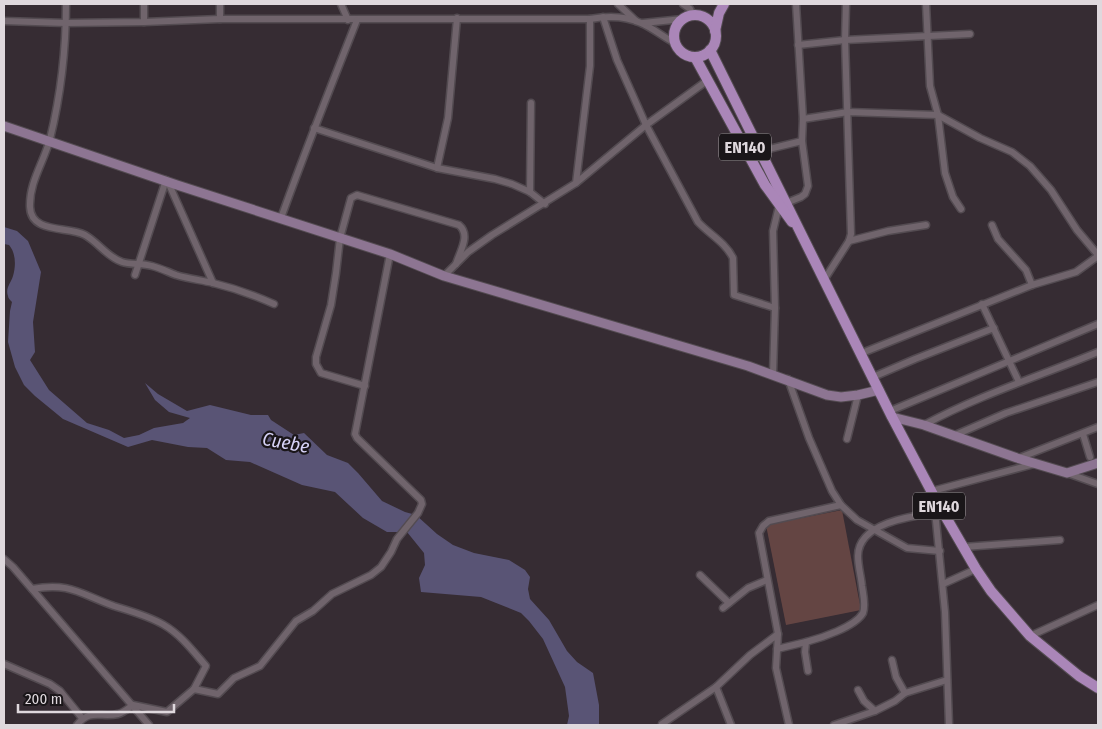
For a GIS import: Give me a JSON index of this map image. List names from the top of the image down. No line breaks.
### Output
{"streets":{"main road":["EN140"]},"water":["Cuebe"],"scale_bar":"200 m"}
